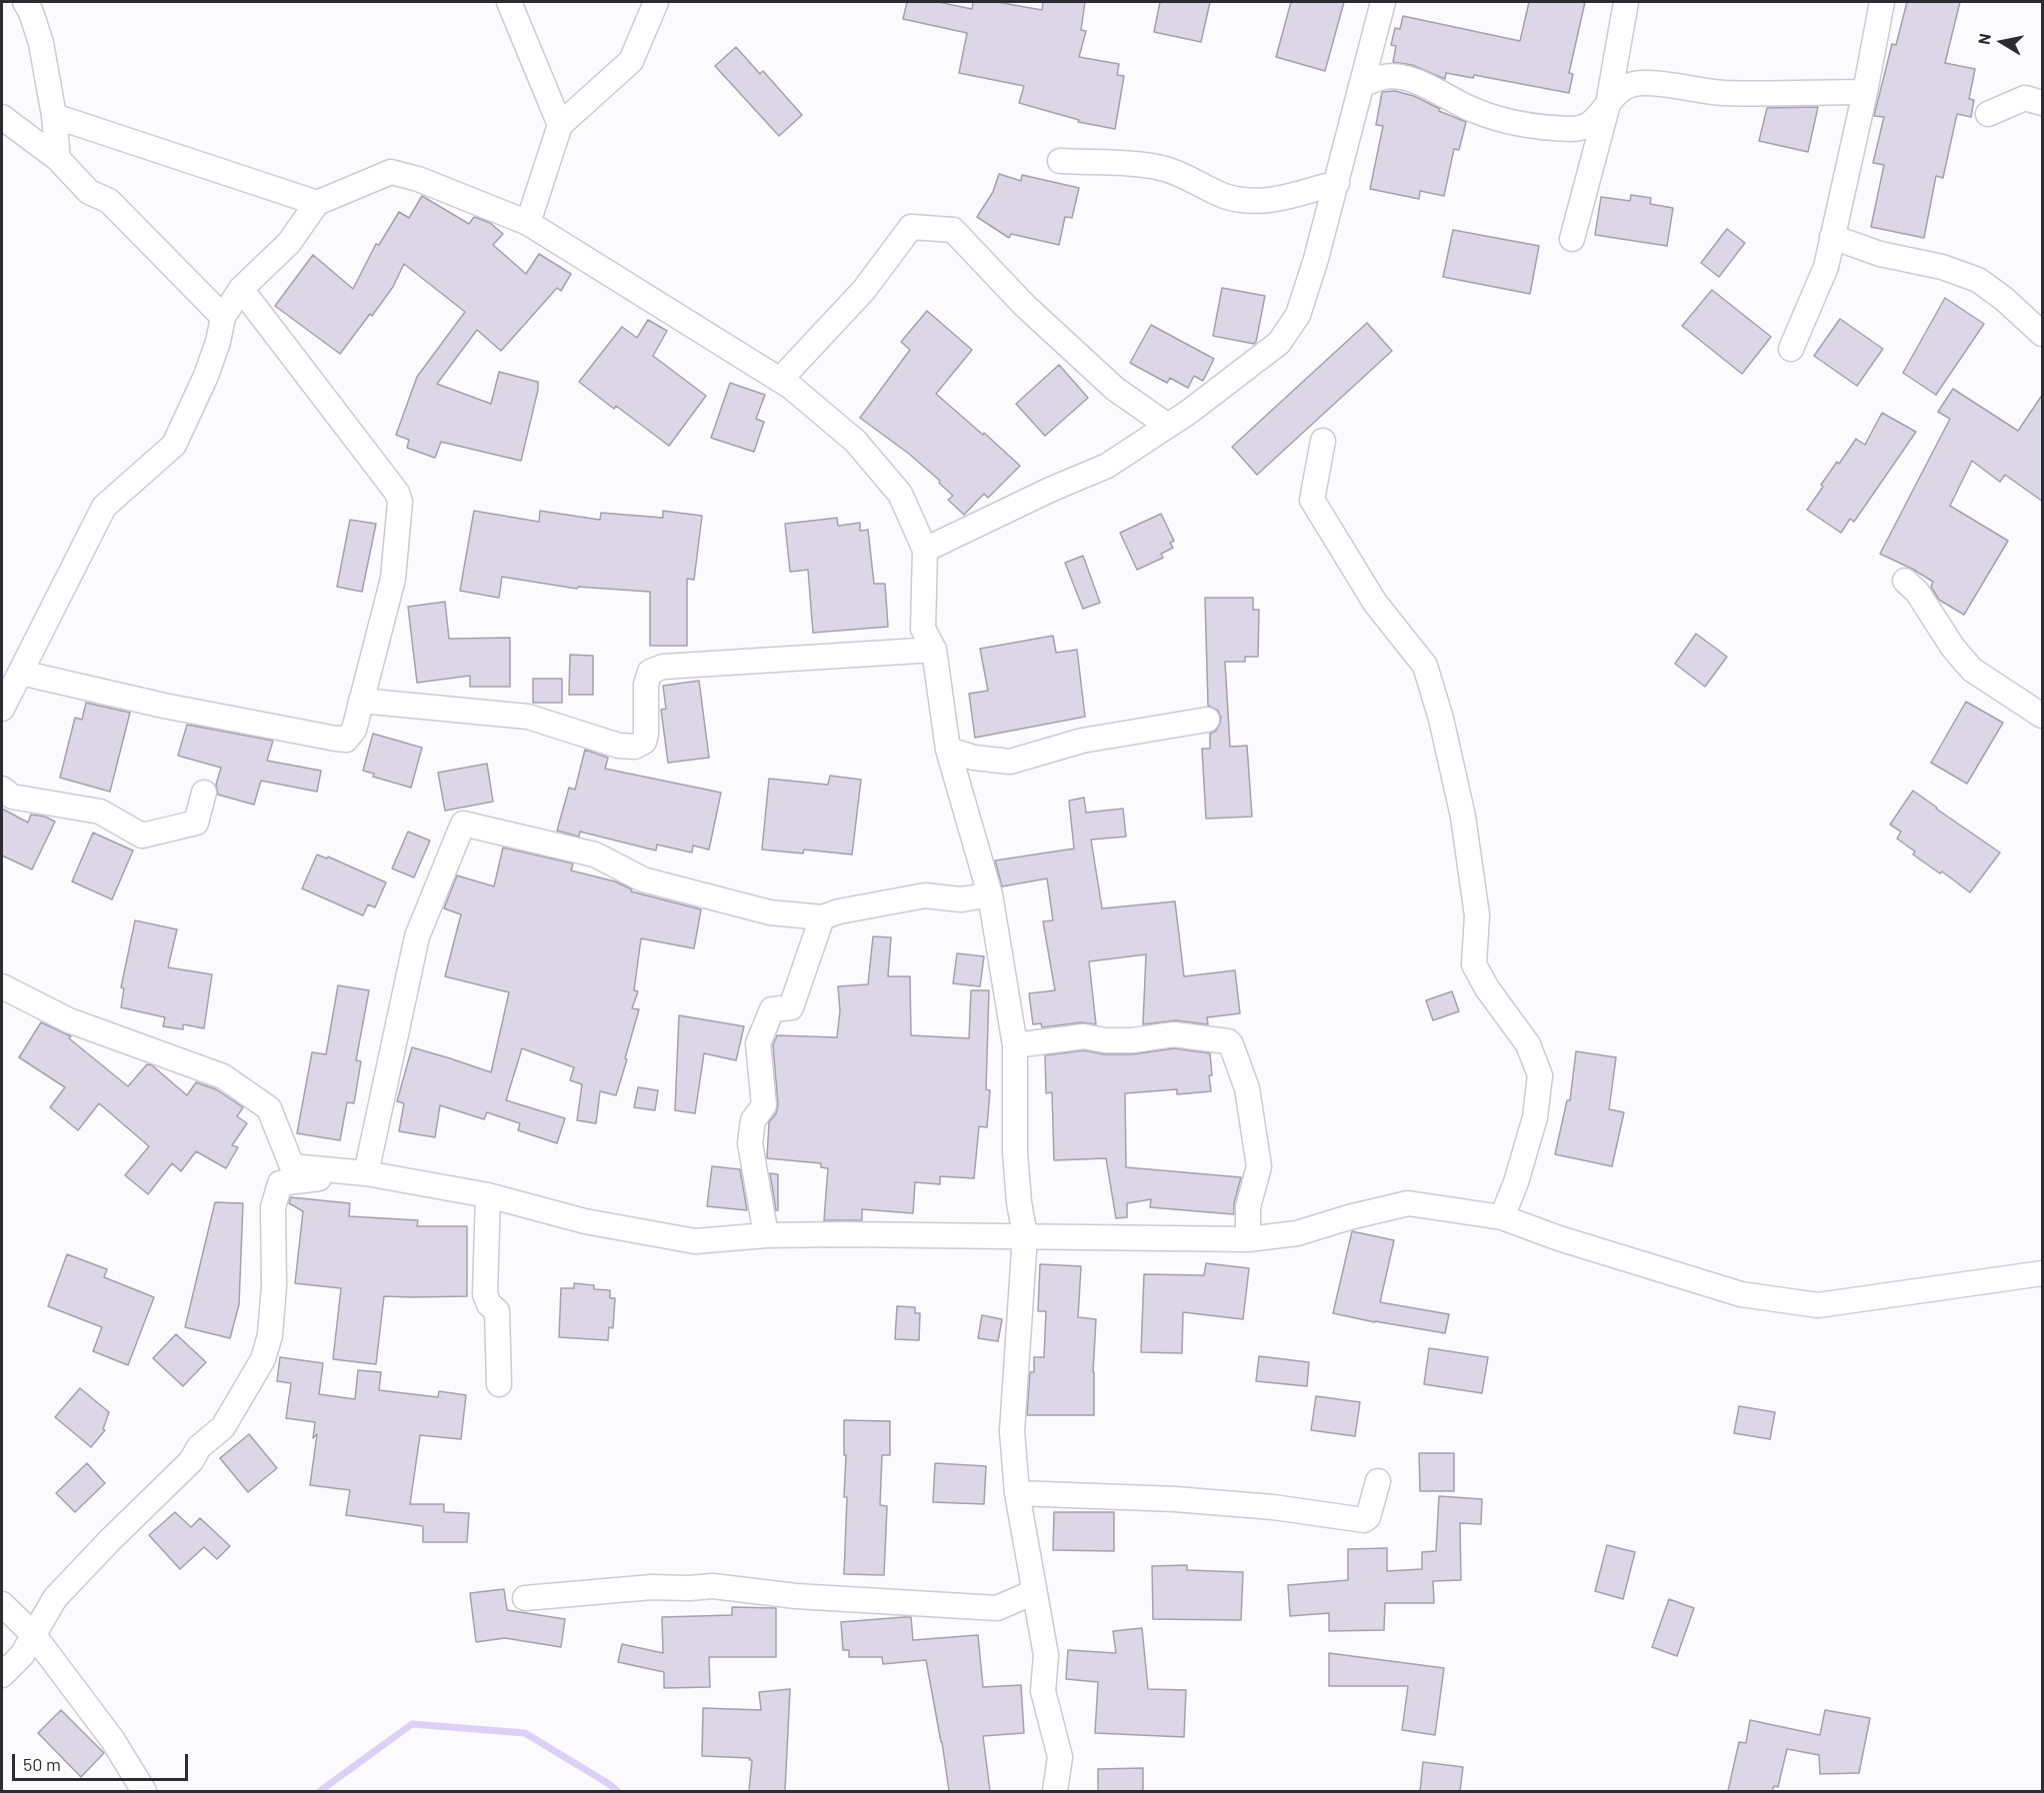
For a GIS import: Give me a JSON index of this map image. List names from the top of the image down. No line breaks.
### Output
{"scale_bar":"50 m","north":"left"}
